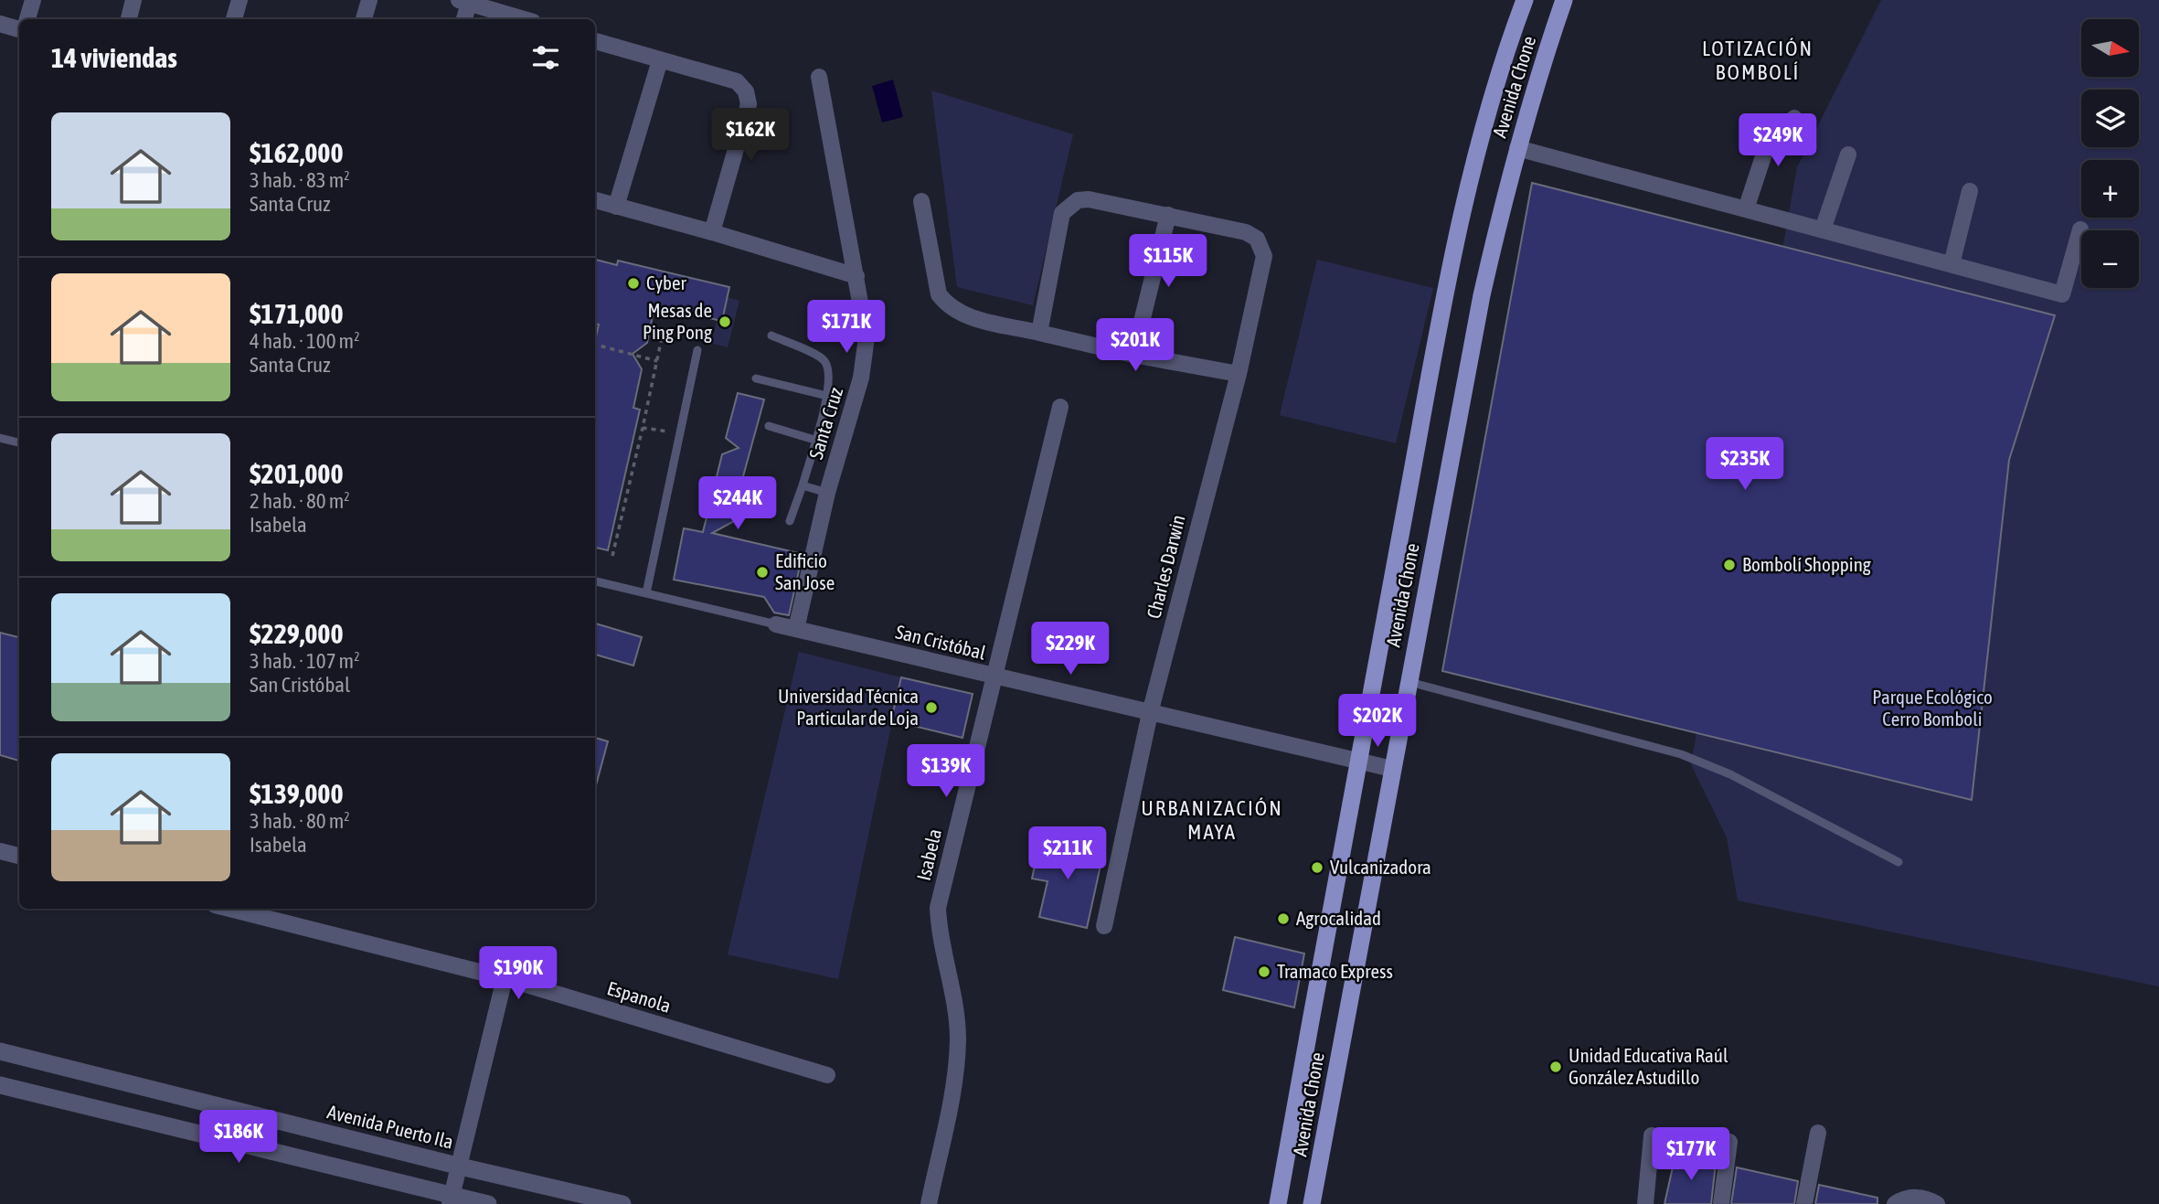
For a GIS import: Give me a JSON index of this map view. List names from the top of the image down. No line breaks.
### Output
{"streets":{"main road":["Avenida Chone"],"street":["Santa Cruz","Charles Darwin","San Cristóbal","Isabela","Espanola","Avenida Puerto Ila"]},"crossings":[["Avenida Chone","San Cristóbal"],["Santa Cruz","San Cristóbal"],["Charles Darwin","San Cristóbal"],["San Cristóbal","Isabela"]],"districts":["LOTIZACIÓN BOMBOLÍ","URBANIZACIÓN MAYA"],"parks":["Parque Ecológico Cerro Bomboli"],"places":["Cyber","Mesas de Ping Pong","Bombolí Shopping","Edificio San Jose","Universidad Técnica Particular de Loja","Vulcanizadora","Agrocalidad","Tramaco Express","Unidad Educativa Raúl González Astudillo"],"north":"right","page":{"map_buttons":["+","−"],"heading":"14 viviendas","list":[{"name":"$162,000","note":"3 hab. · 83 m² · Santa Cruz"},{"name":"$171,000","note":"4 hab. · 100 m² · Santa Cruz"},{"name":"$201,000","note":"2 hab. · 80 m² · Isabela"},{"name":"$229,000","note":"3 hab. · 107 m² · San Cristóbal"},{"name":"$139,000","note":"3 hab. · 80 m² · Isabela"}],"price":["$162K","$249K","$115K","$171K","$201K","$235K","$244K","$229K","$202K","$139K","$211K","$190K","$186K","$177K"]}}
